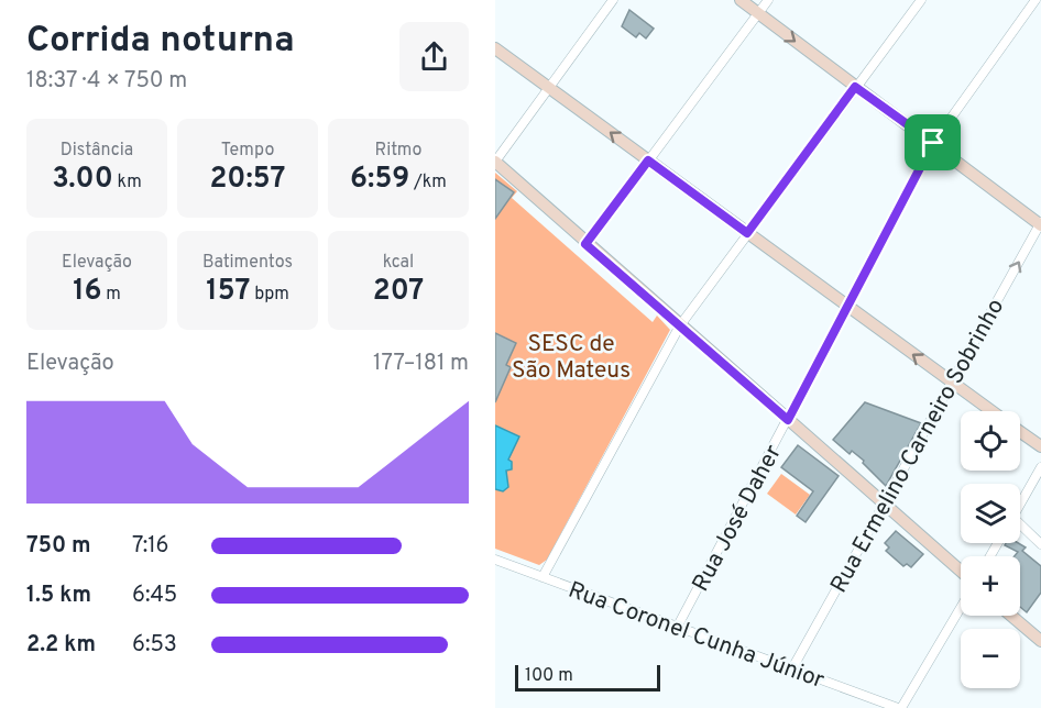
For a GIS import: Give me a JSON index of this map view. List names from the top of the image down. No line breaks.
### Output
{"streets":{"street":["Rua Ermelino Carneiro Sobrinho","Rua José Daher","Rua Coronel Cunha Júnior"]},"crossings":[["Rua Ermelino Carneiro Sobrinho","Rua Coronel Cunha Júnior"],["Rua José Daher","Rua Coronel Cunha Júnior"]],"one_way":["Rua Ermelino Carneiro Sobrinho"],"parks":["SESC de São Mateus"],"scale_bar":"100 m","page":{"heading":["Corrida noturna","18:37 · 4 × 750 m"],"stats":[["Distância","3.00 km"],["Tempo","20:57"],["Ritmo","6:59 /km"],["Elevação","16 m"],["Batimentos","157 bpm"],["kcal","207"]],"chart":["Elevação","177–181 m"],"map_buttons":["+","−"],"list":[{"name":"750 m","note":"7:16"},{"name":"1.5 km","note":"6:45"},{"name":"2.2 km","note":"6:53"}],"scale":"100 m"}}
